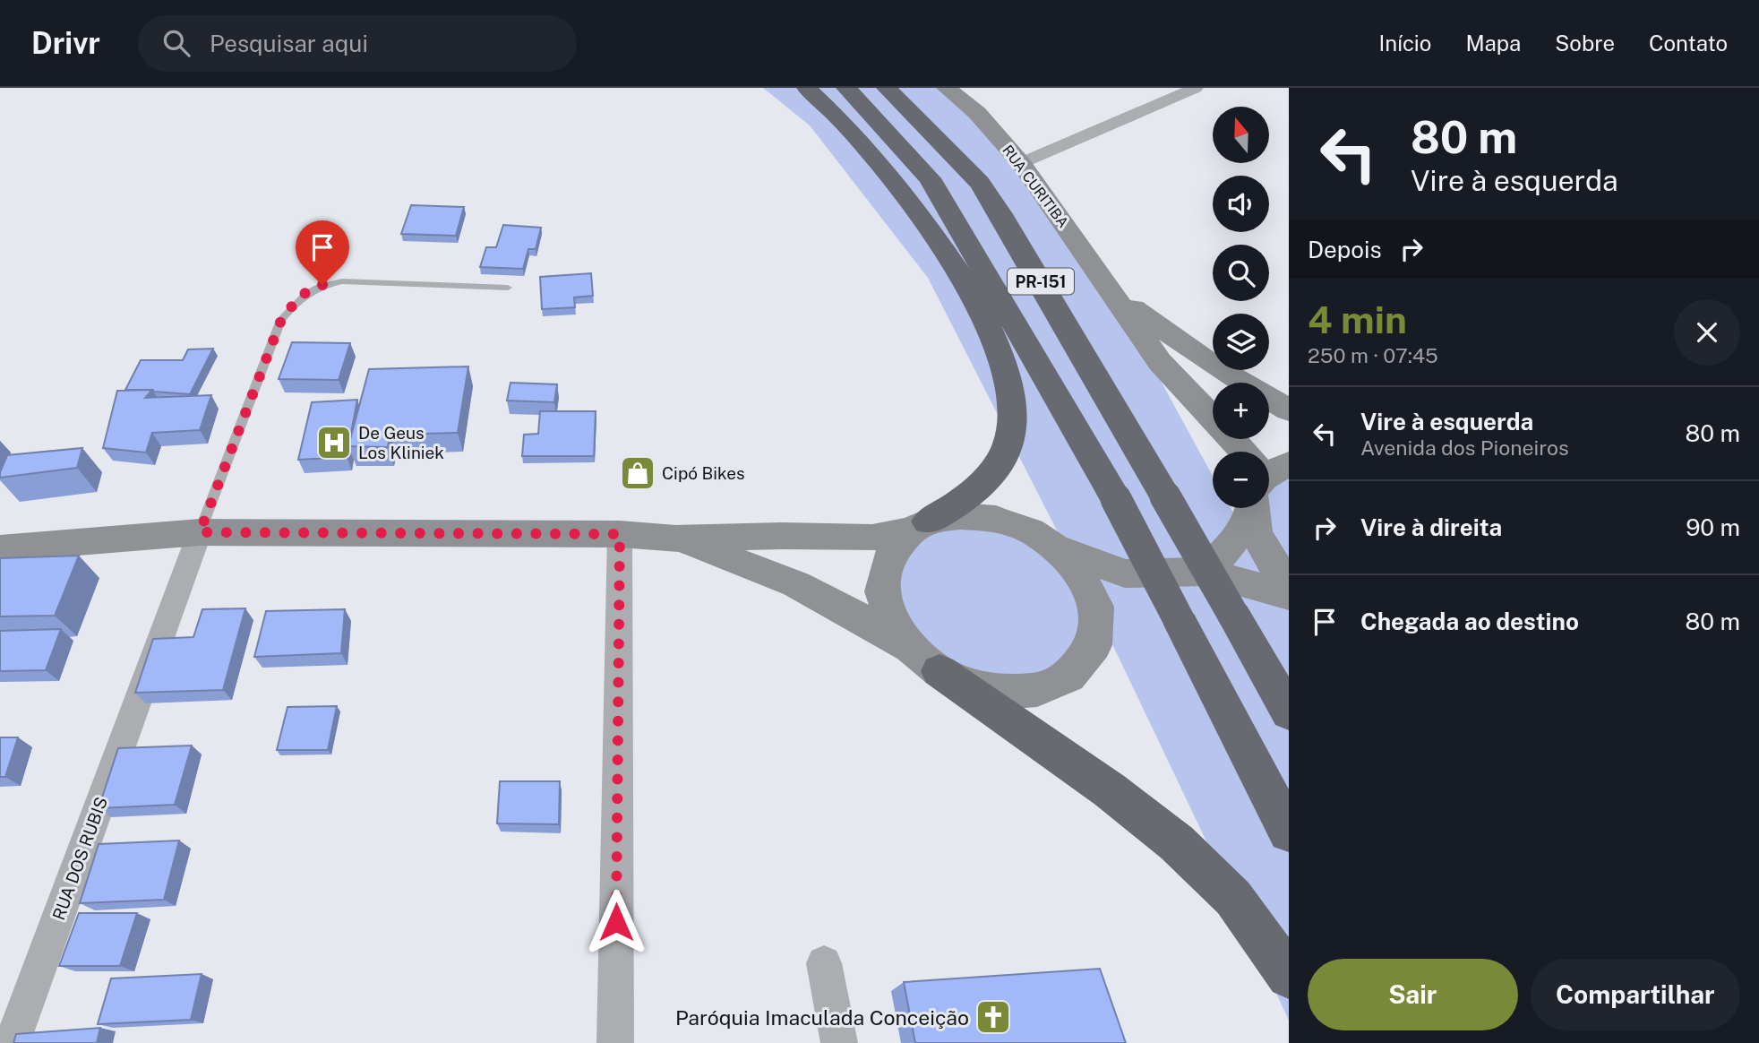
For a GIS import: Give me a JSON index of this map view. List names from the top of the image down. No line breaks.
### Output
{"streets":{"highway":["PR-151"],"main road":["RUA CURITIBA"],"street":["RUA DOS RUBIS"]},"places":{"hospital":["De Geus Los Kliniek"],"shop":["Cipó Bikes"],"church":["Paróquia Imaculada Conceição"]},"north":"top","page":{"header":"Drivr","search":"Pesquisar aqui","nav":["Início","Mapa","Sobre","Contato"],"turn":["80 m","Vire à esquerda"],"map_buttons":["+","−"],"then":"Depois","heading":["4 min","250 m · 07:45"],"list":[{"name":"Vire à esquerda","note":"Avenida dos Pioneiros","value":"80 m"},{"name":"Vire à direita","value":"90 m"},{"name":"Chegada ao destino","value":"80 m"}],"buttons":["Sair","Compartilhar"]}}
